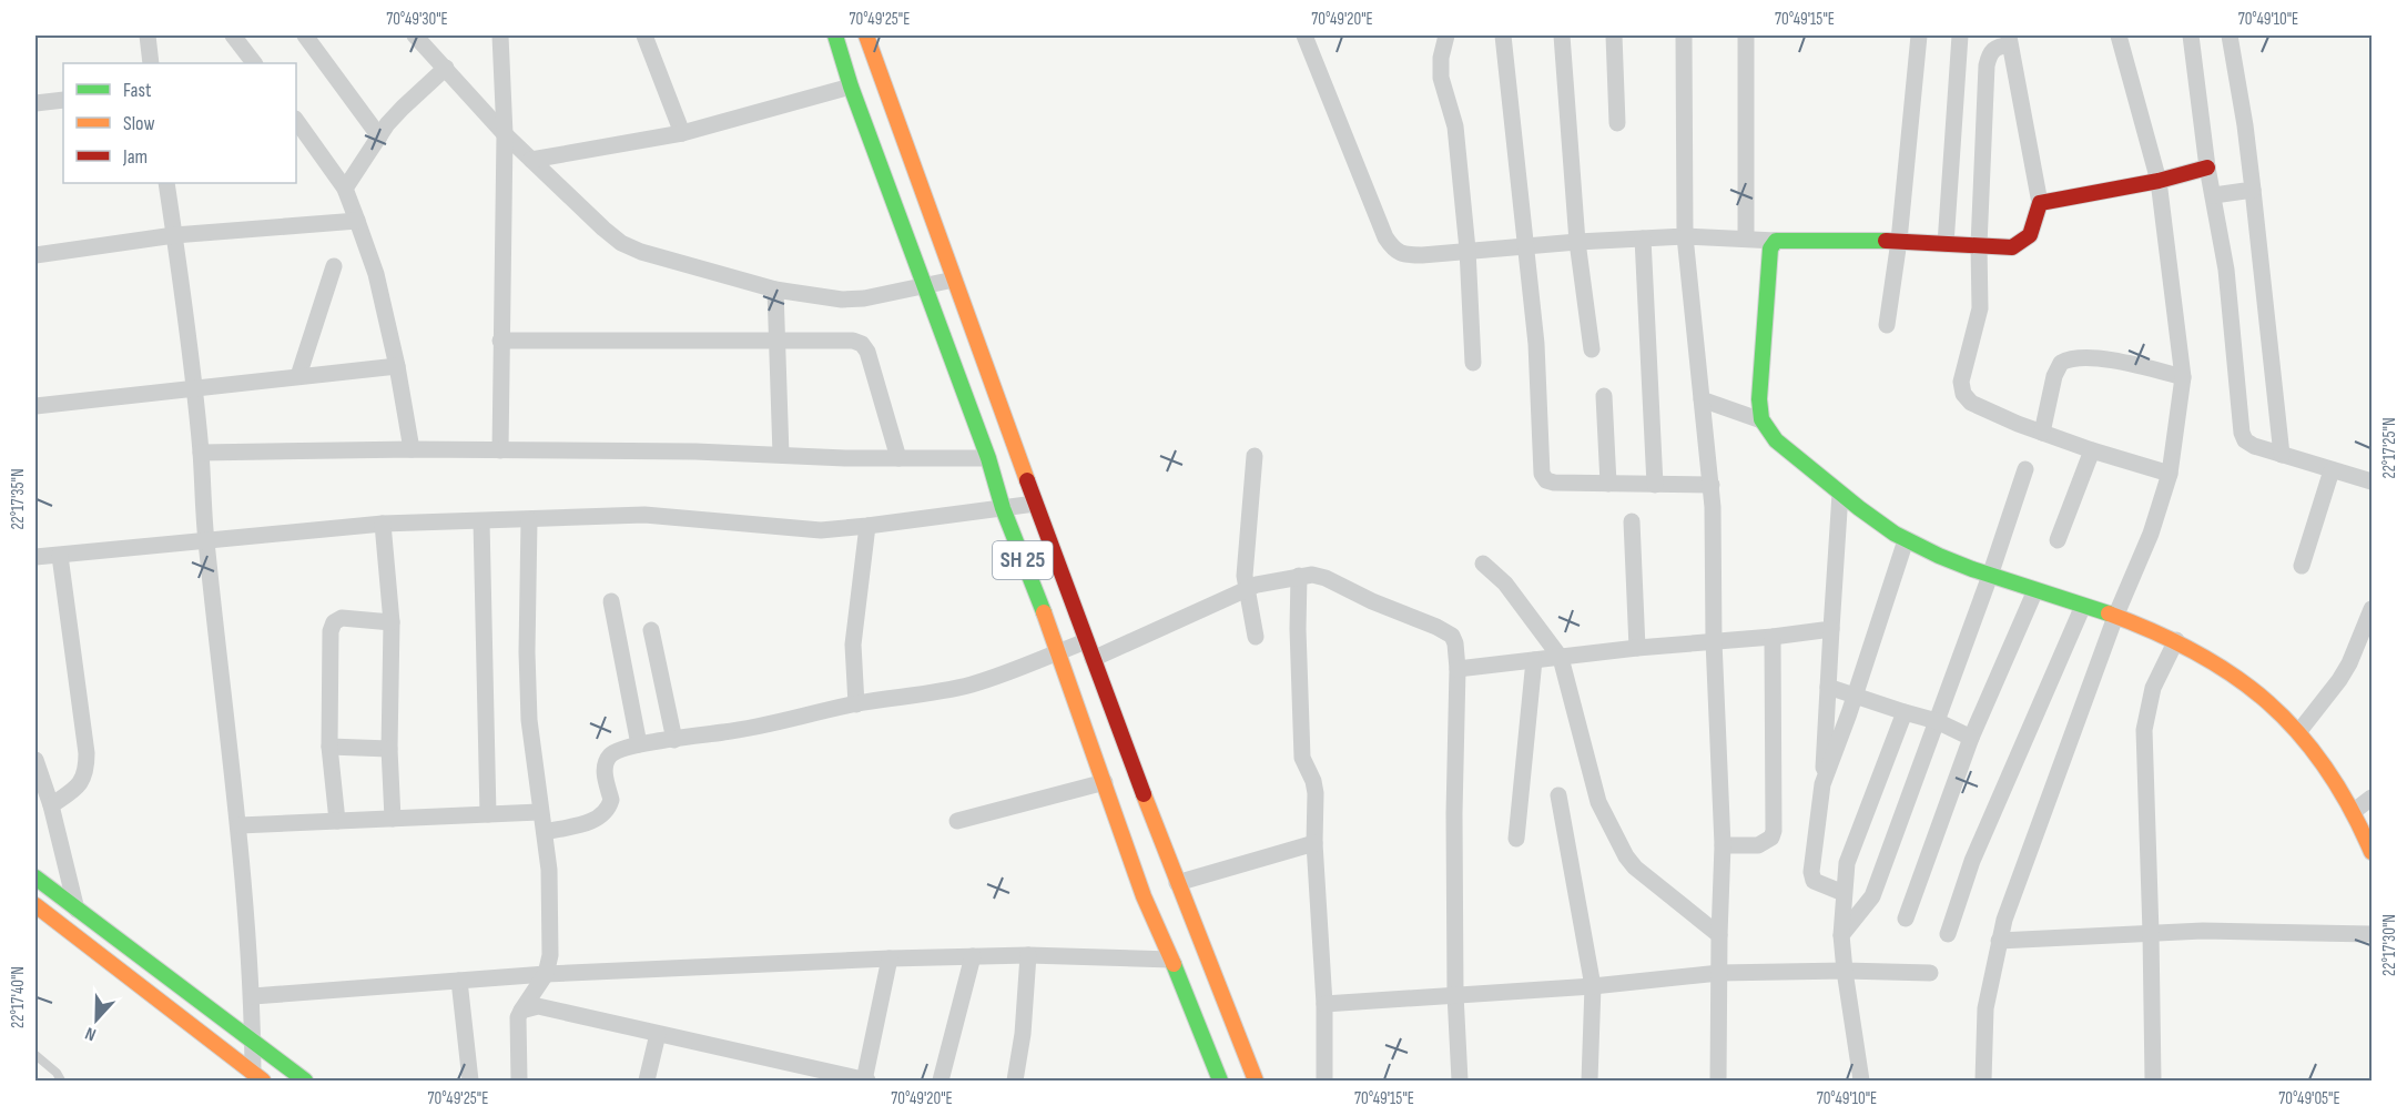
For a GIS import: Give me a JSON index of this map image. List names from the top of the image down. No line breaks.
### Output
{"streets":{"main road":["SH 25"]},"legend":["Fast","Slow","Jam"],"north":"bottom","coordinates":["70°49'30\"E","70°49'25\"E","70°49'20\"E","70°49'15\"E","70°49'10\"E","22°17'25\"N","22°17'35\"N","22°17'30\"N","22°17'40\"N","70°49'05\"E"]}
